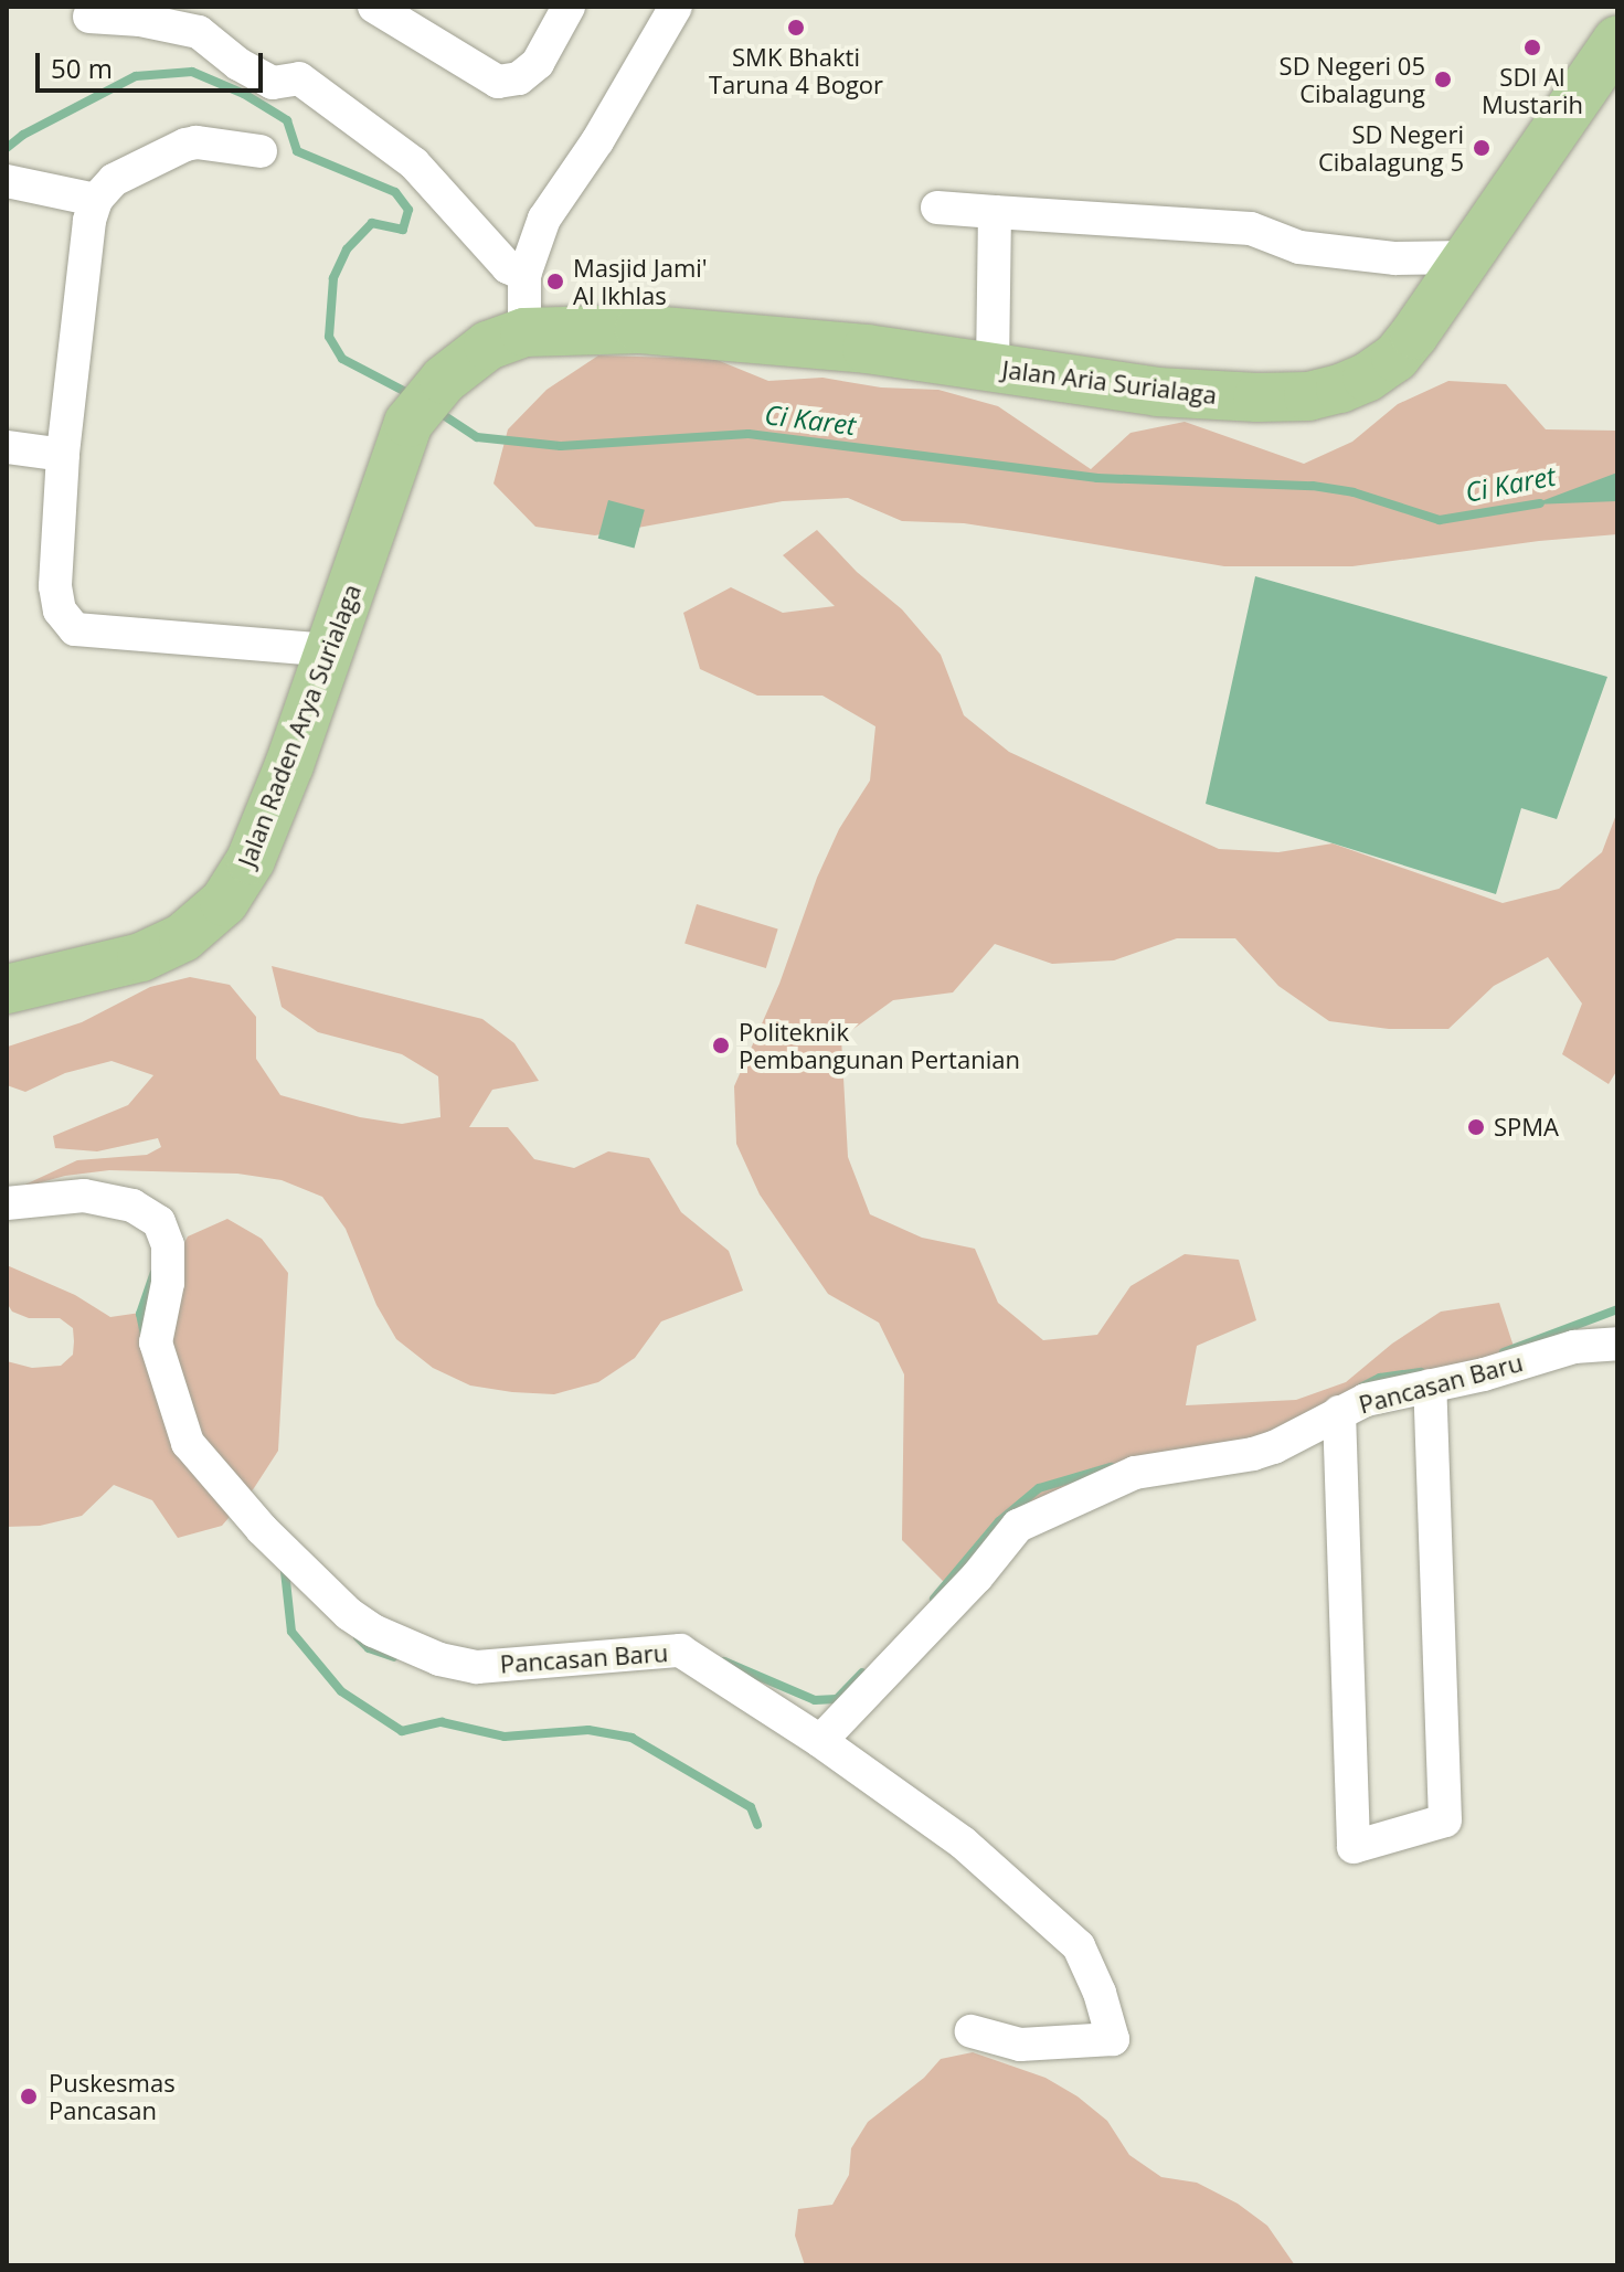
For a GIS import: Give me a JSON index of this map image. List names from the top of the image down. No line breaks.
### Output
{"streets":{"main road":["Jalan Aria Surialaga","Jalan Raden Arya Surialaga"],"street":["Pancasan Baru"]},"crossings":[["Jalan Aria Surialaga","Jalan Raden Arya Surialaga"]],"water":["Ci Karet"],"places":["SMK Bhakti Taruna 4 Bogor","SDI Al Mustarih","SD Negeri 05 Cibalagung","SD Negeri Cibalagung 5","Masjid Jami' Al Ikhlas","Politeknik Pembangunan Pertanian","SPMA","Puskesmas Pancasan"],"scale_bar":"50 m"}
